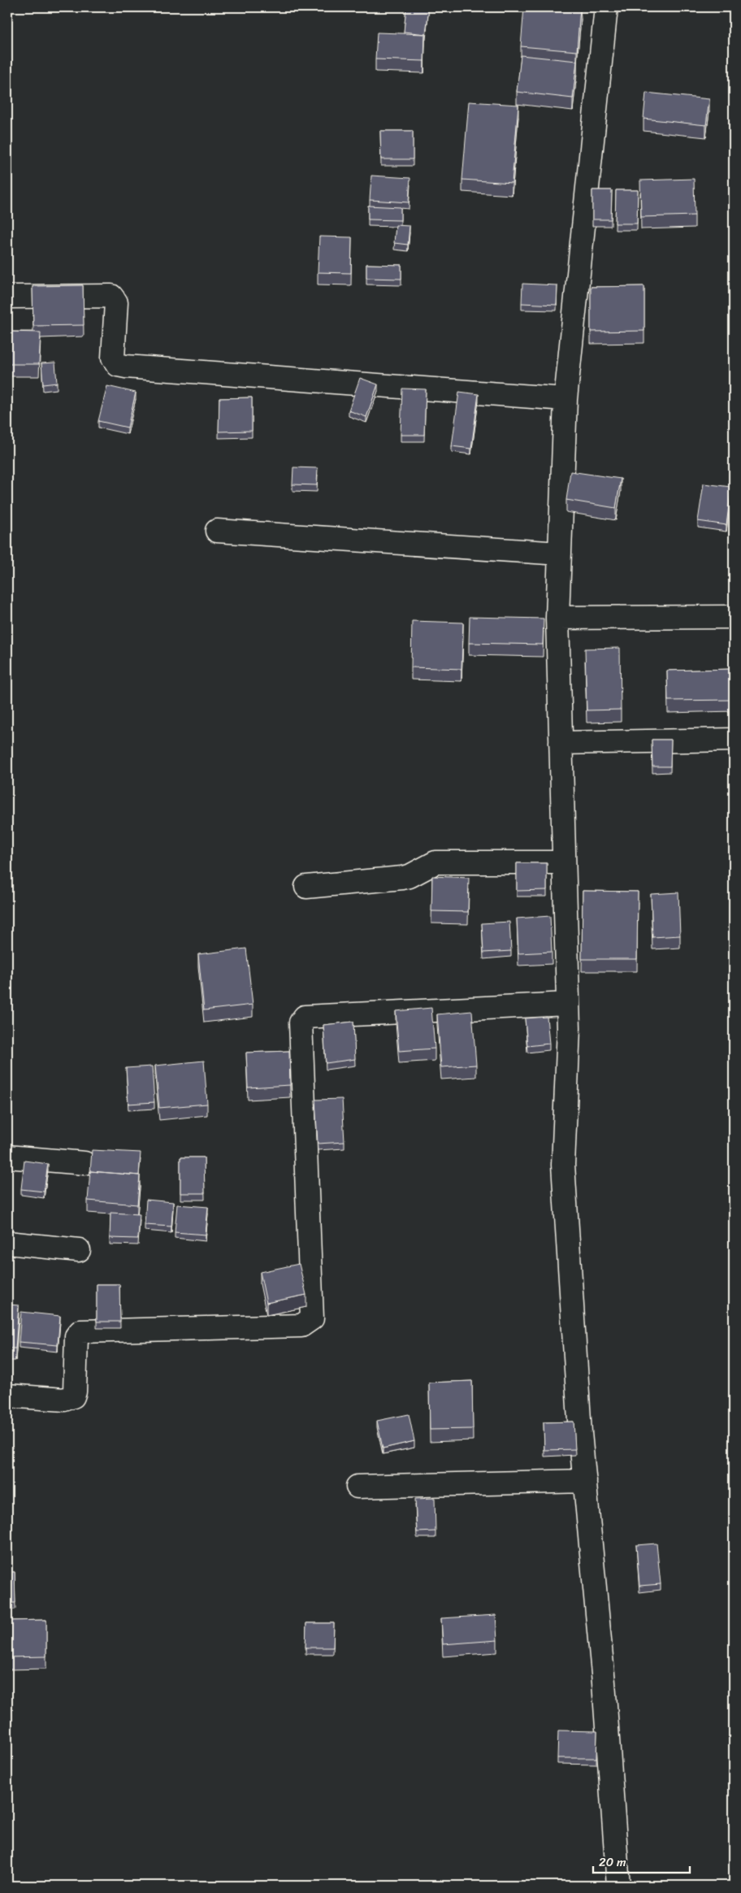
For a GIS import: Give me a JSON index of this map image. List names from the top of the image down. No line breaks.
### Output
{"scale_bar":"20 m"}
